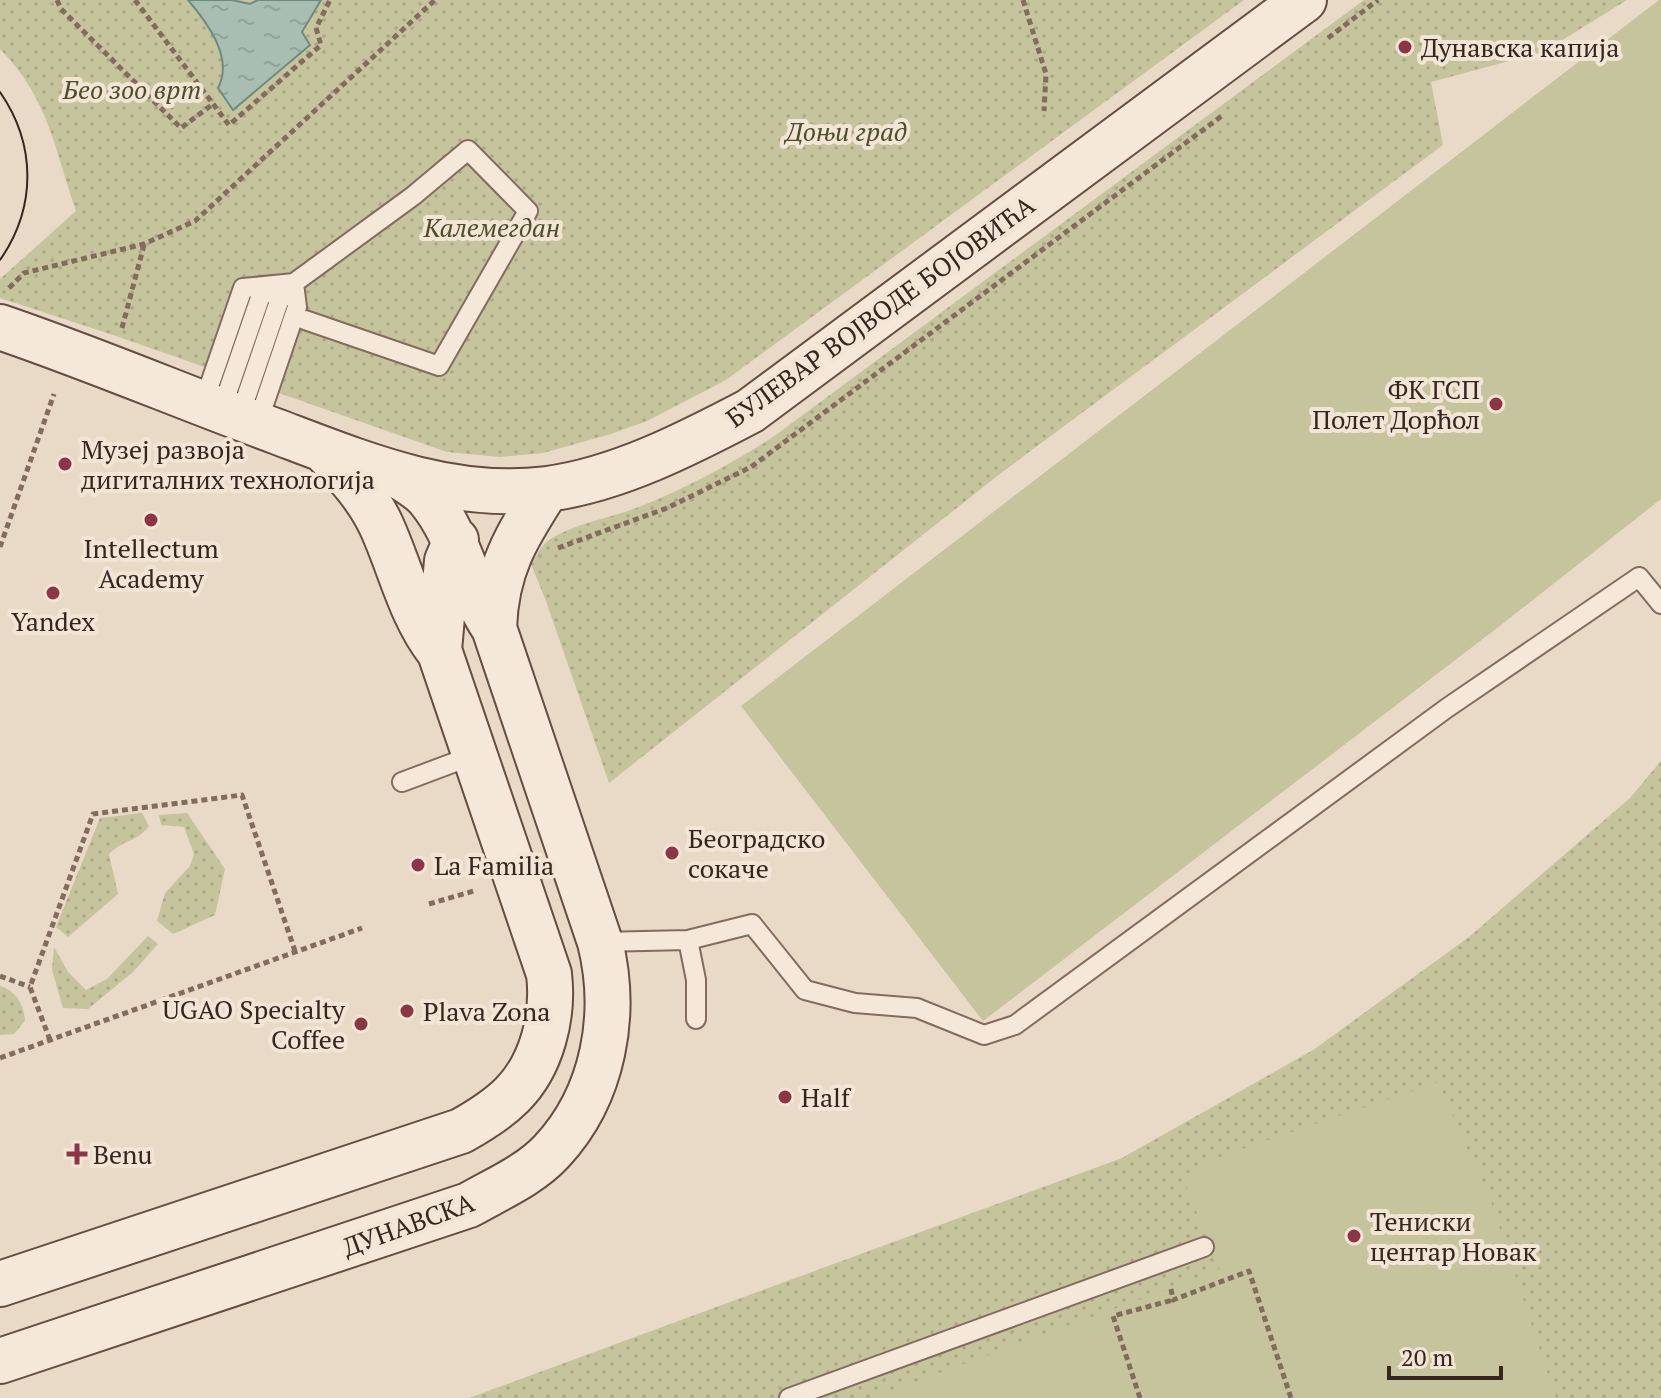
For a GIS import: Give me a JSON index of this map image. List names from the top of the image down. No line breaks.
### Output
{"streets":{"main road":["БУЛЕВАР ВОЈВОДЕ БОЈОВИЋА","ДУНАВСКА"]},"crossings":[["БУЛЕВАР ВОЈВОДЕ БОЈОВИЋА","ДУНАВСКА"]],"parks":["Бео зоо врт","Доњи град","Калемегдан"],"places":{"other":["Дунавска капија","ФК ГСП Полет Дорћол","Музеј развоја дигиталних технологија","Intellectum Academy","Yandex","Београдско сокаче","La Familia","Plava Zona","UGAO Specialty Coffee","Half","Тениски центар Новак"],"health":["Benu"]},"scale_bar":"20 m"}
